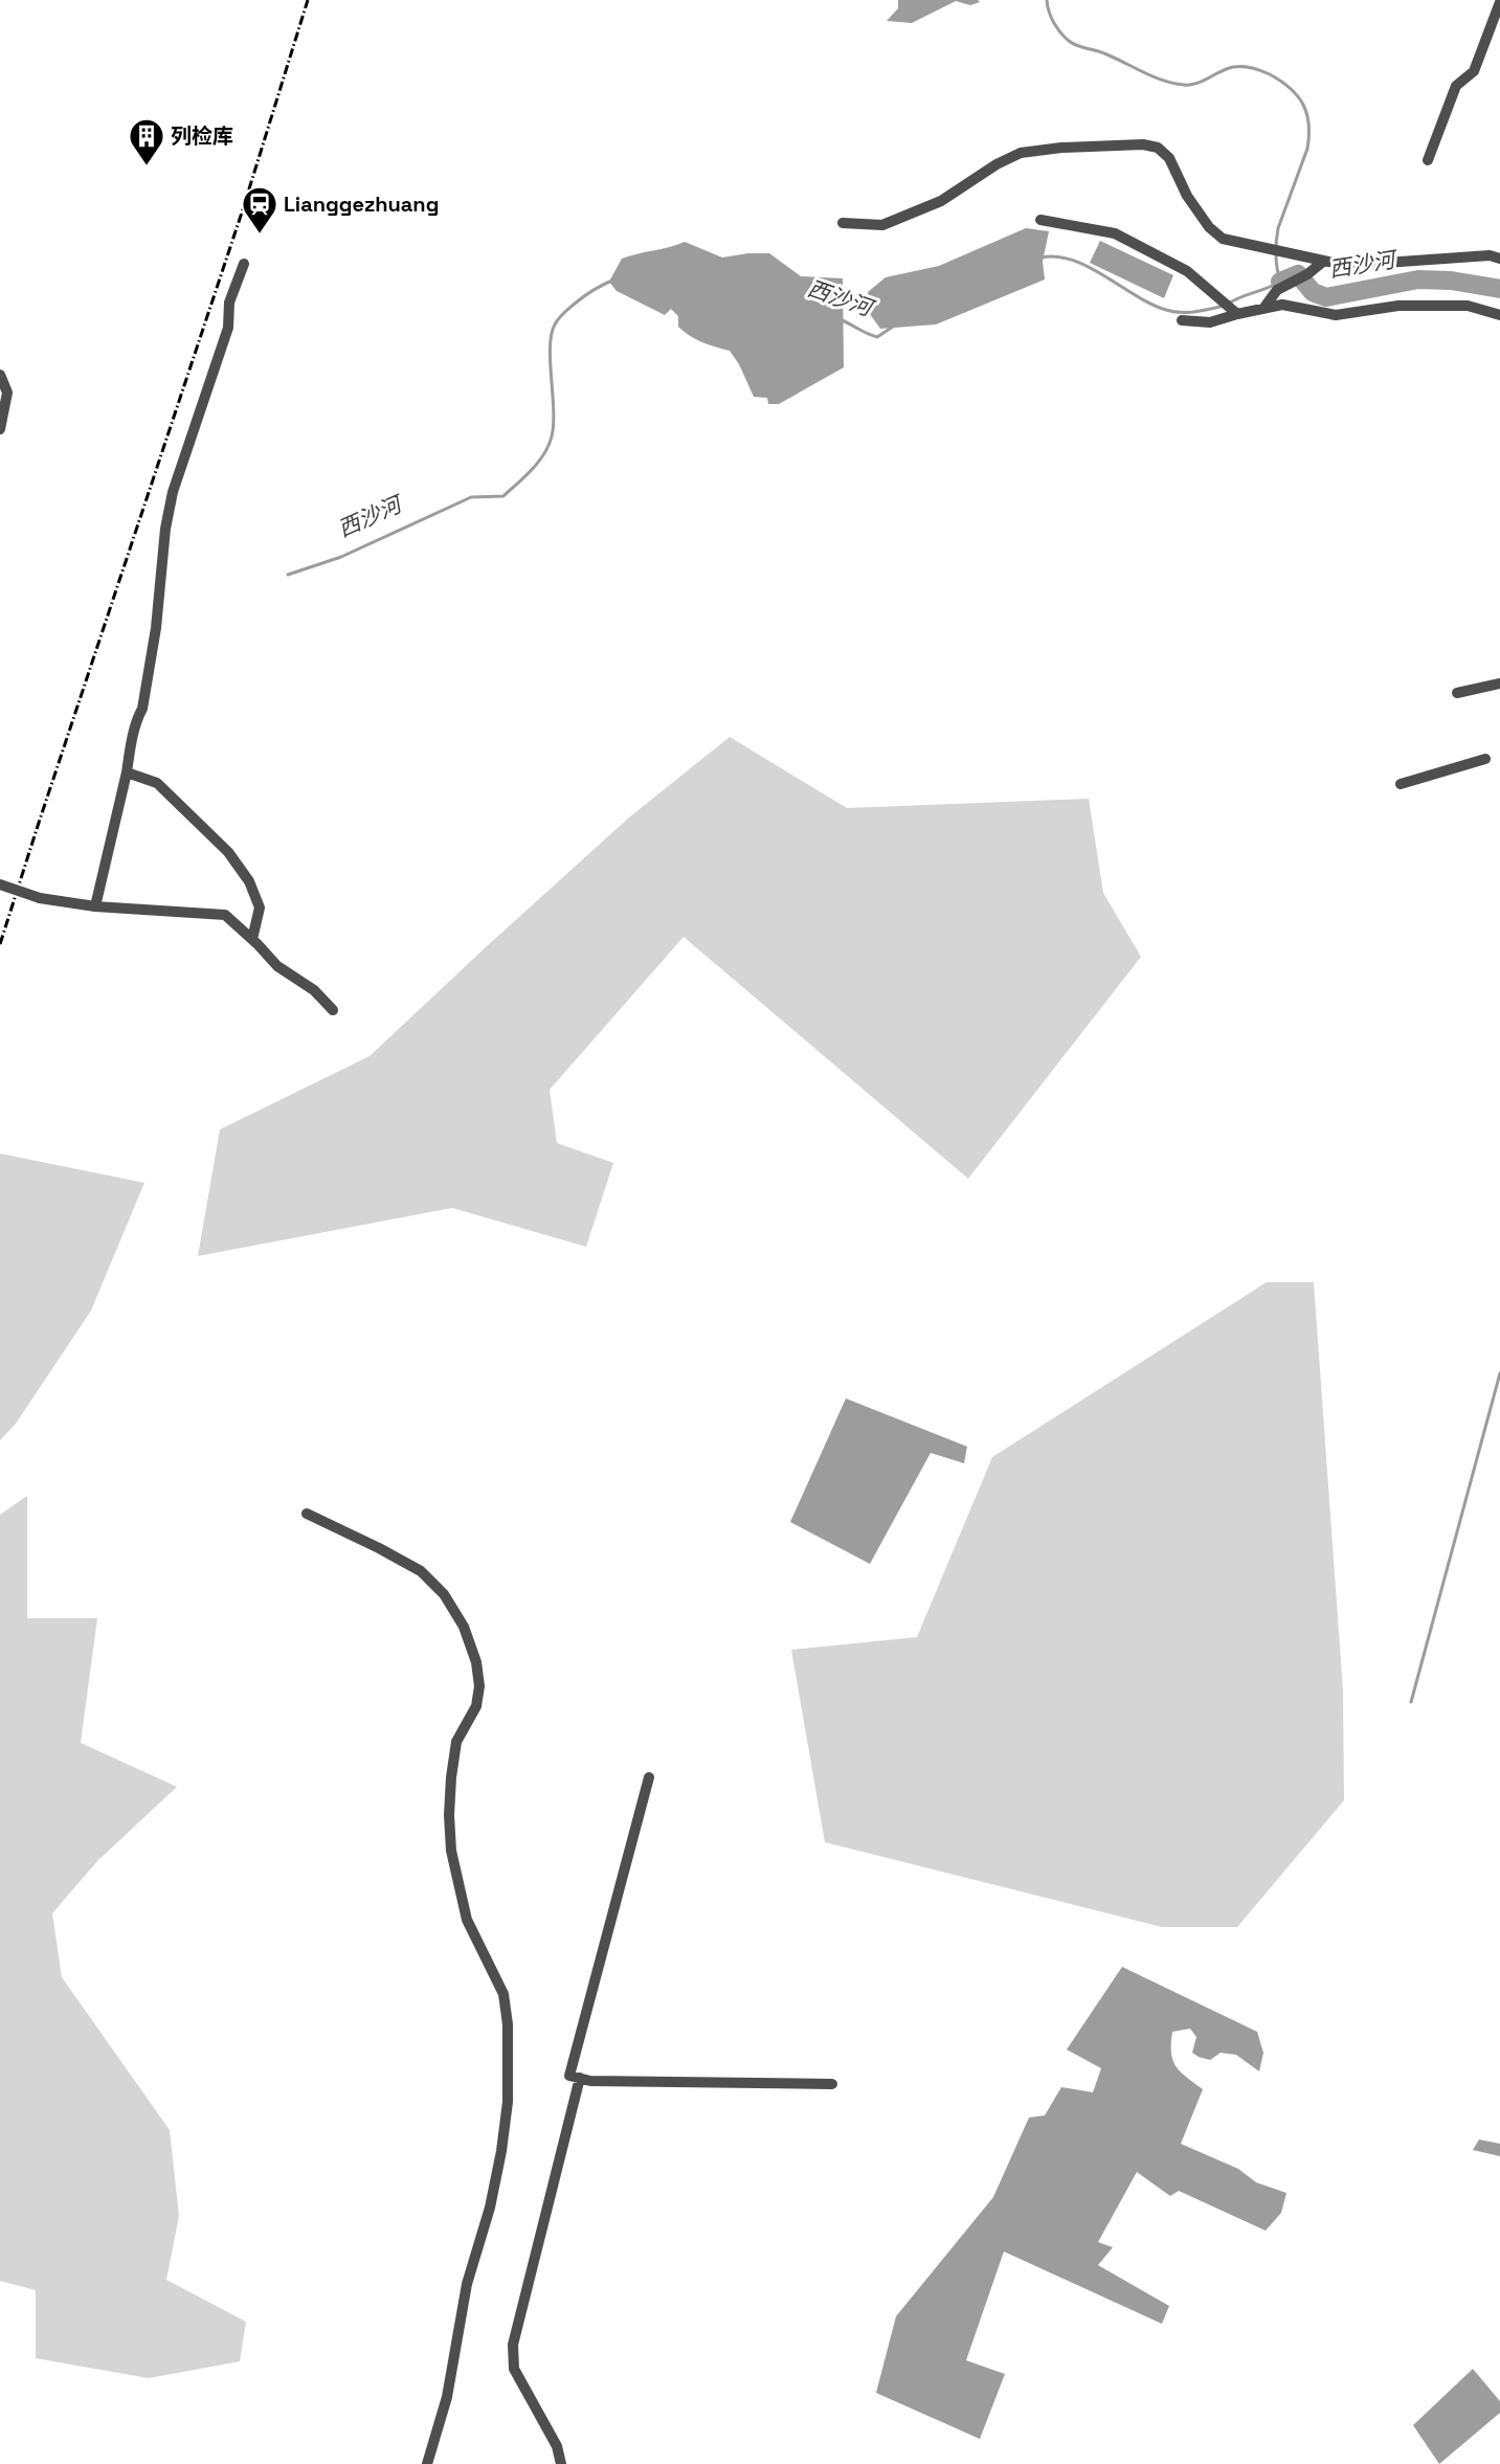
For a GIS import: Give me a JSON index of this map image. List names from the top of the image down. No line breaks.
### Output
{"water":["西沙河"],"places":{"building":["列检库"],"station":["Lianggezhuang"]}}
